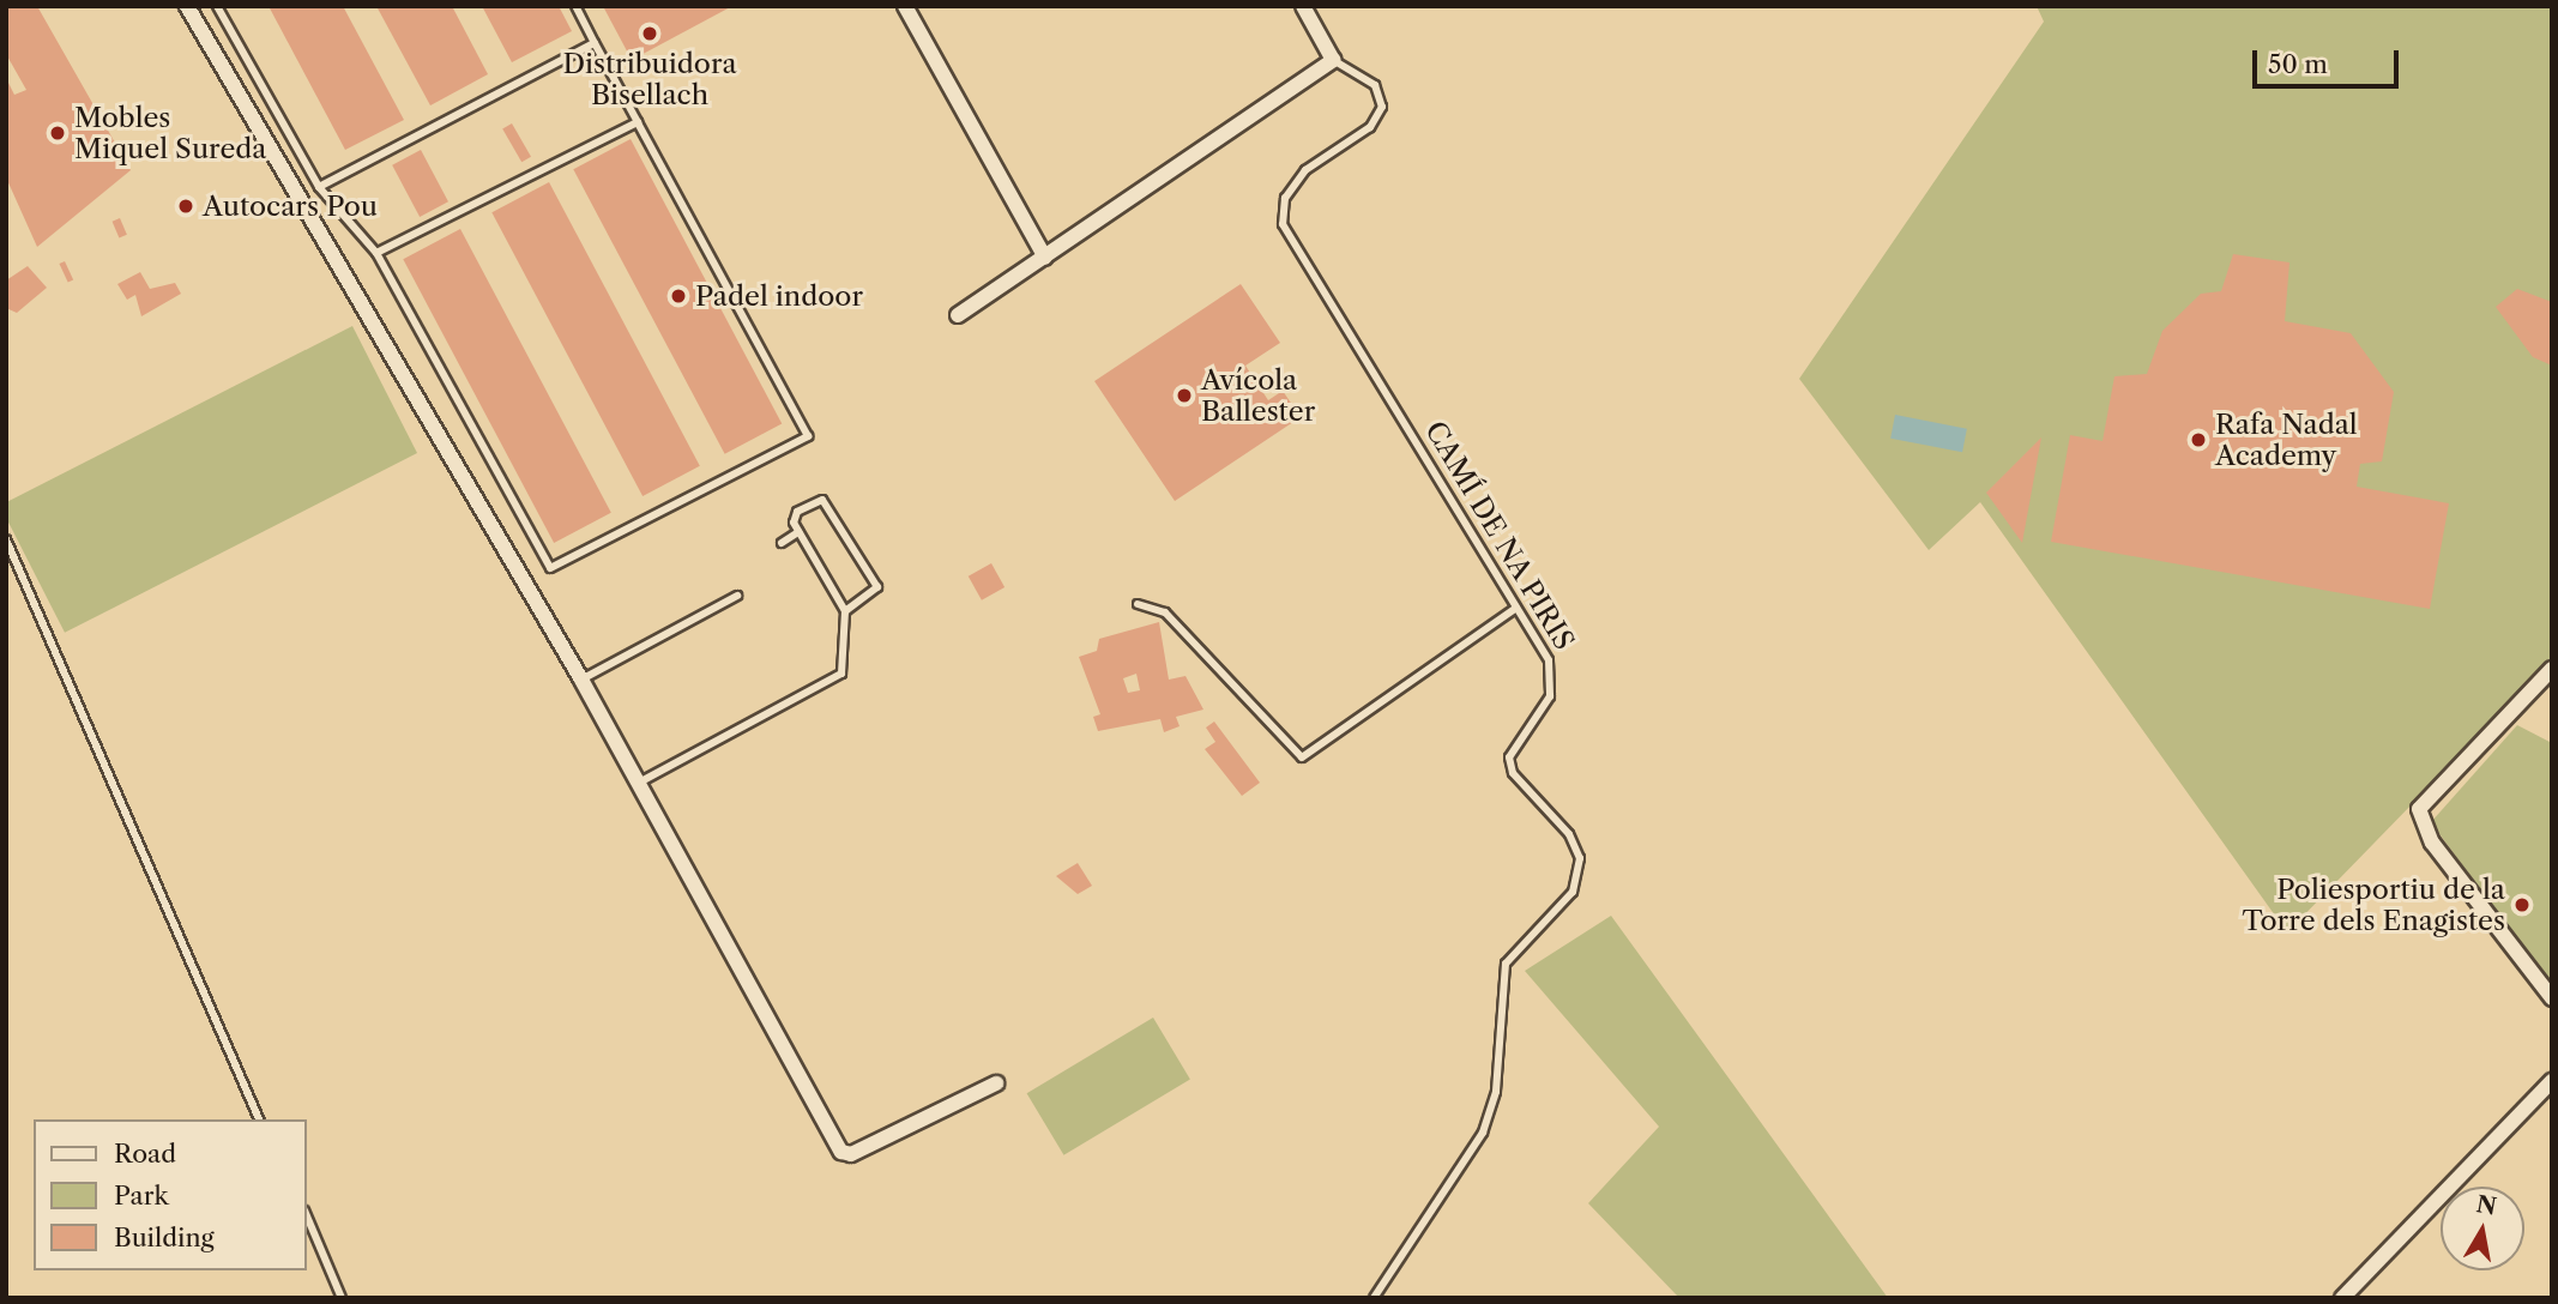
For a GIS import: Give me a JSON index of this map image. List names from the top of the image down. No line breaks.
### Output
{"streets":{"street":["CAMÍ DE NA PIRIS"]},"places":["Distribuidora Bisellach","Mobles Miquel Sureda","Autocars Pou","Padel indoor","Avícola Ballester","Rafa Nadal Academy","Poliesportiu de la Torre dels Enagistes"],"legend":["Road","Park","Building"],"scale_bar":"50 m","north":"top"}
